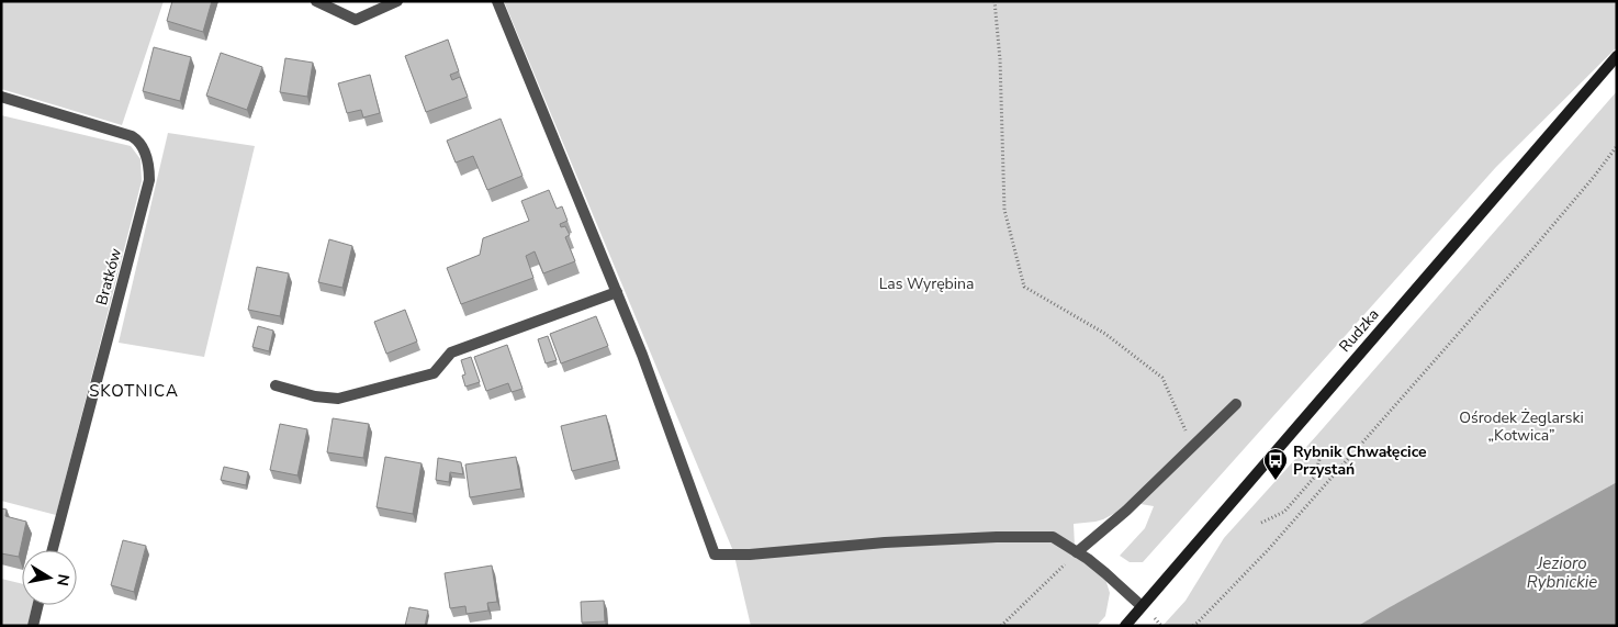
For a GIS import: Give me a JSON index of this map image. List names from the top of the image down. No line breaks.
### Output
{"streets":{"main road":["Rudzka"],"street":["Bratków"]},"districts":["SKOTNICA"],"water":["Jezioro Rybnickie"],"parks":["Las Wyrębina","Ośrodek Żeglarski „Kotwica”"],"places":{"bus stop":["Rybnik Chwałęcice Przystań"]},"north":"right"}
